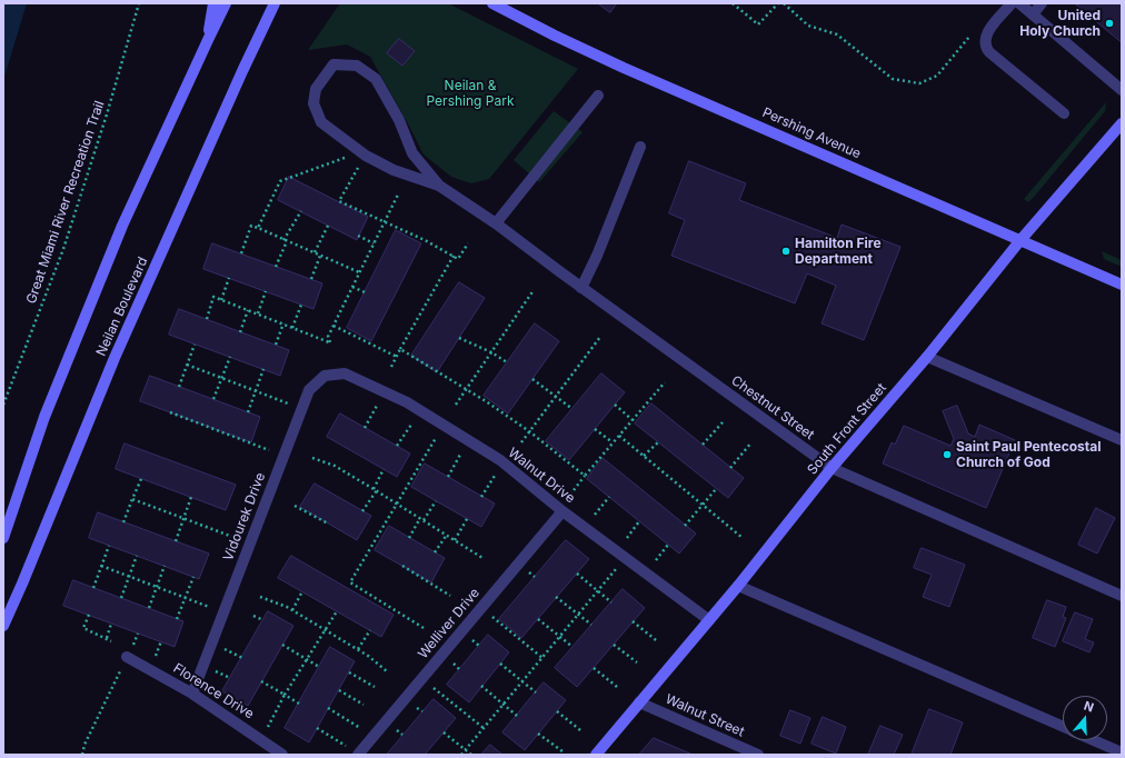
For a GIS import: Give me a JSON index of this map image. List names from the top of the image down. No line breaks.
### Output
{"streets":{"street":["Pershing Avenue","Neilan Boulevard","Chestnut Street","South Front Street","Walnut Drive","Vidourek Drive","Welliver Drive","Florence Drive","Walnut Street"],"path":["Great Miami River Recreation Trail"]},"crossings":[["Pershing Avenue","South Front Street"],["Chestnut Street","South Front Street"],["South Front Street","Walnut Drive"],["South Front Street","Walnut Street"],["Walnut Drive","Vidourek Drive"],["Walnut Drive","Welliver Drive"],["Vidourek Drive","Florence Drive"]],"parks":["Neilan & Pershing Park"],"places":["United Holy Church","Hamilton Fire Department","Saint Paul Pentecostal Church of God"],"north":"top"}
